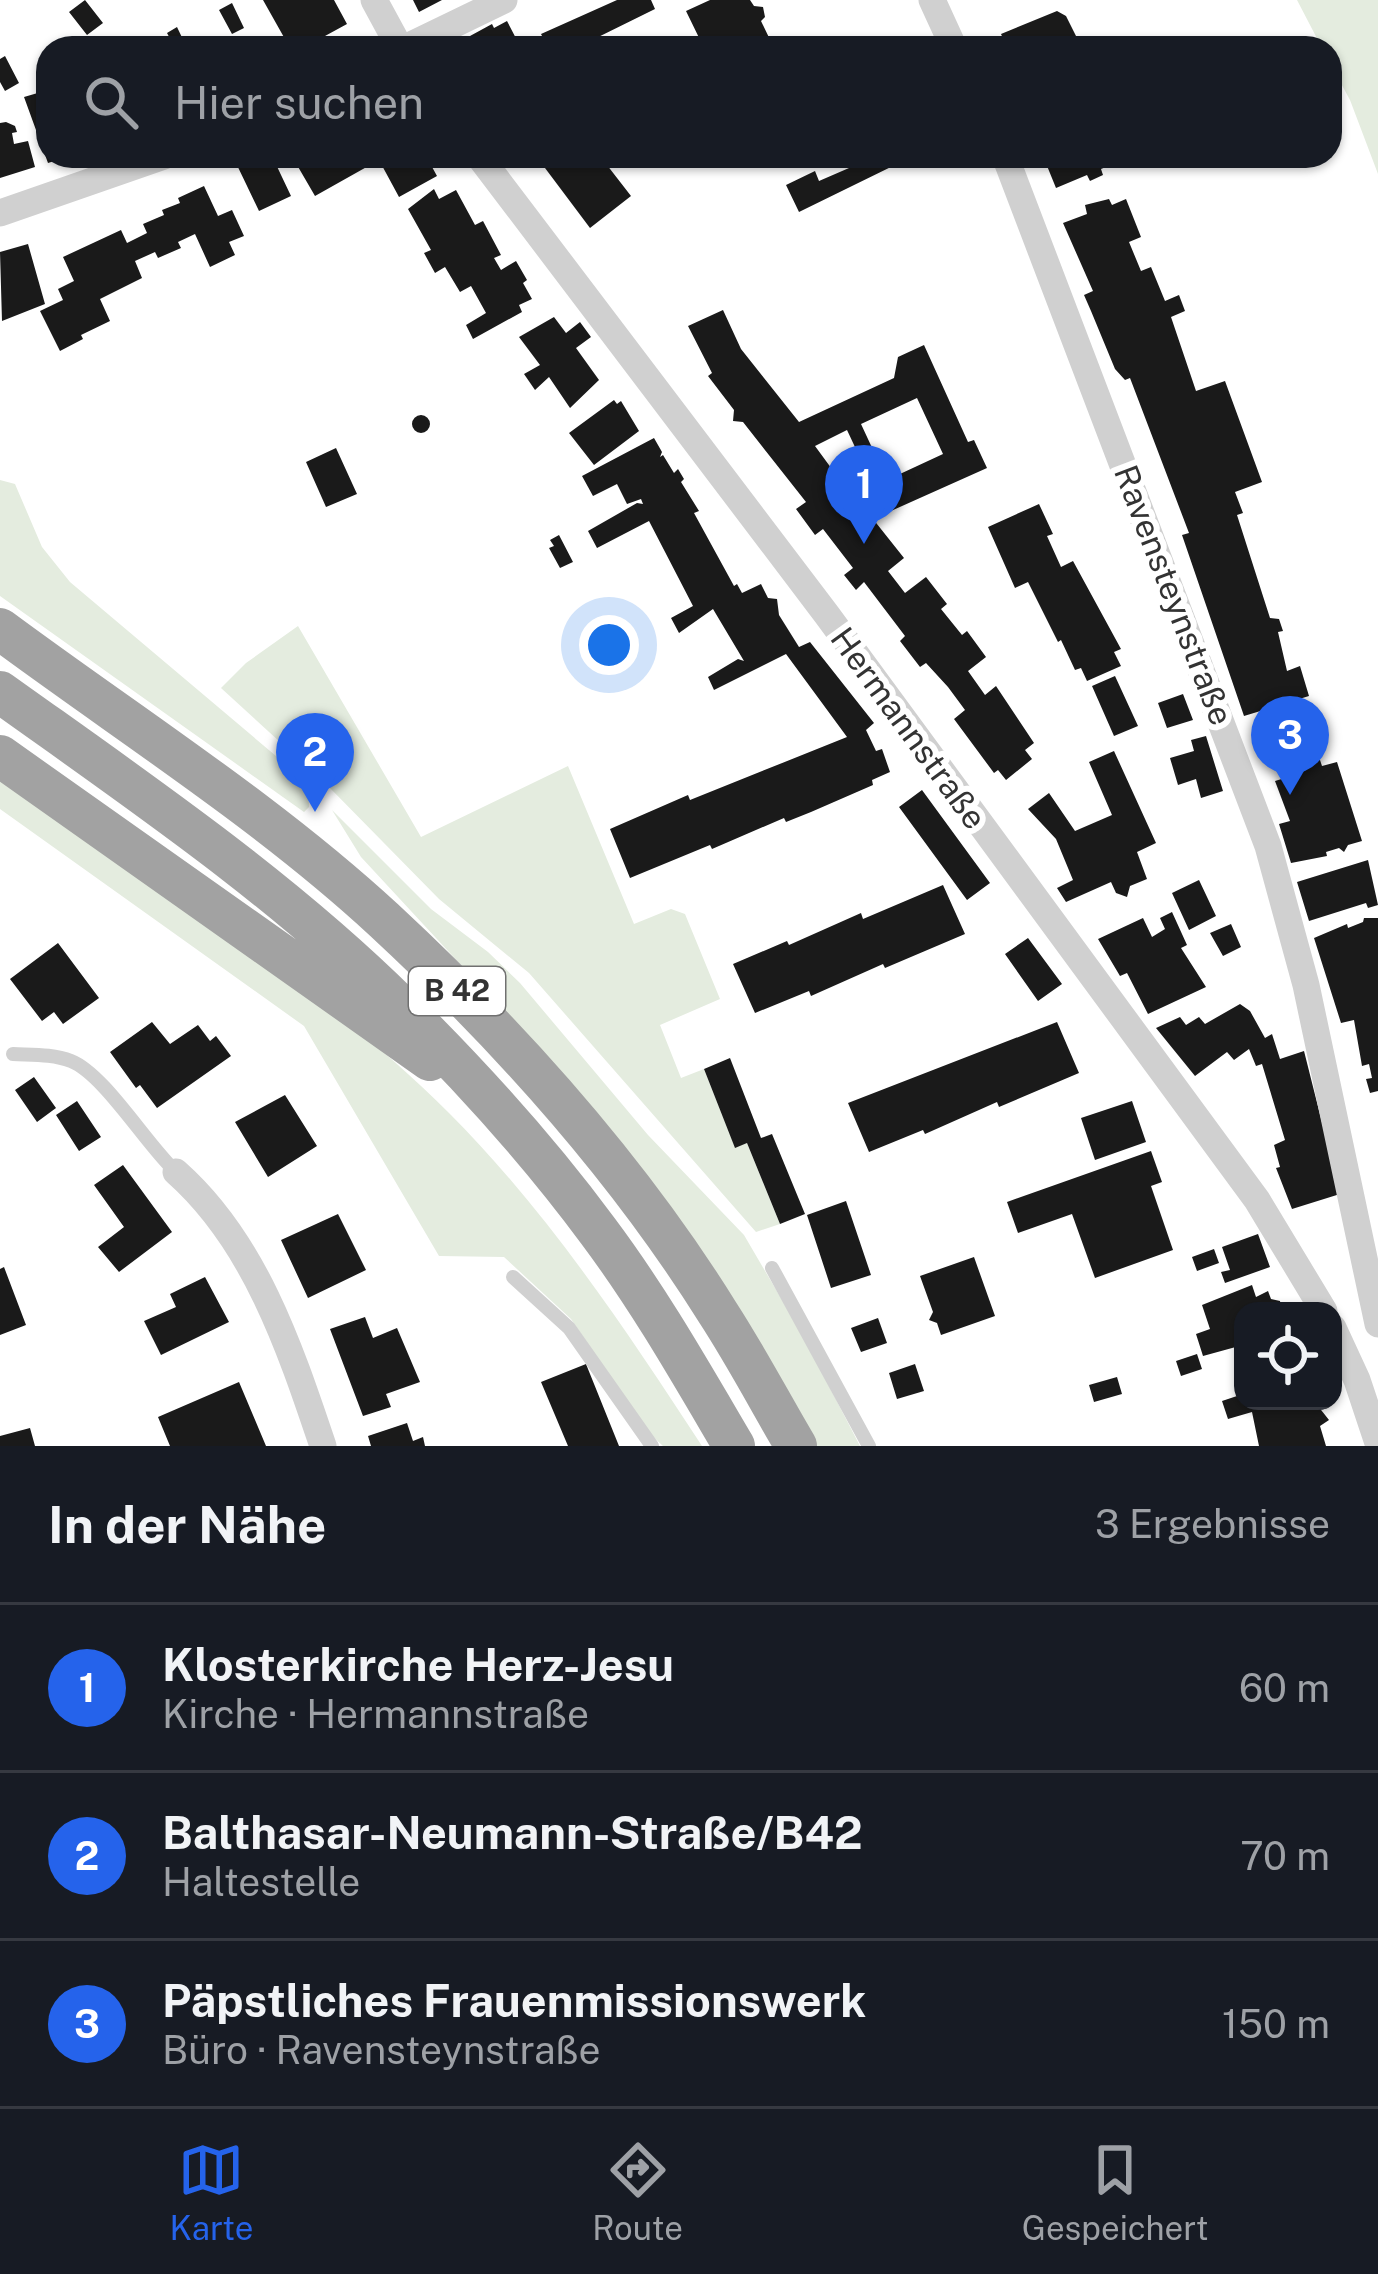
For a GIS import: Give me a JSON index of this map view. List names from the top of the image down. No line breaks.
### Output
{"streets":{"highway":["B 42"],"street":["Ravensteynstraße","Hermannstraße"]},"page":{"search":"Hier suchen","pins":["1","3","2"],"heading":["In der Nähe","3 Ergebnisse"],"list":[{"mark":"1","name":"Klosterkirche Herz-Jesu","note":"Kirche · Hermannstraße","value":"60 m"},{"mark":"2","name":"Balthasar-Neumann-Straße/B42","note":"Haltestelle","value":"70 m"},{"mark":"3","name":"Päpstliches Frauenmissionswerk","note":"Büro · Ravensteynstraße","value":"150 m"}],"nav":["Karte","Route","Gespeichert"]}}
